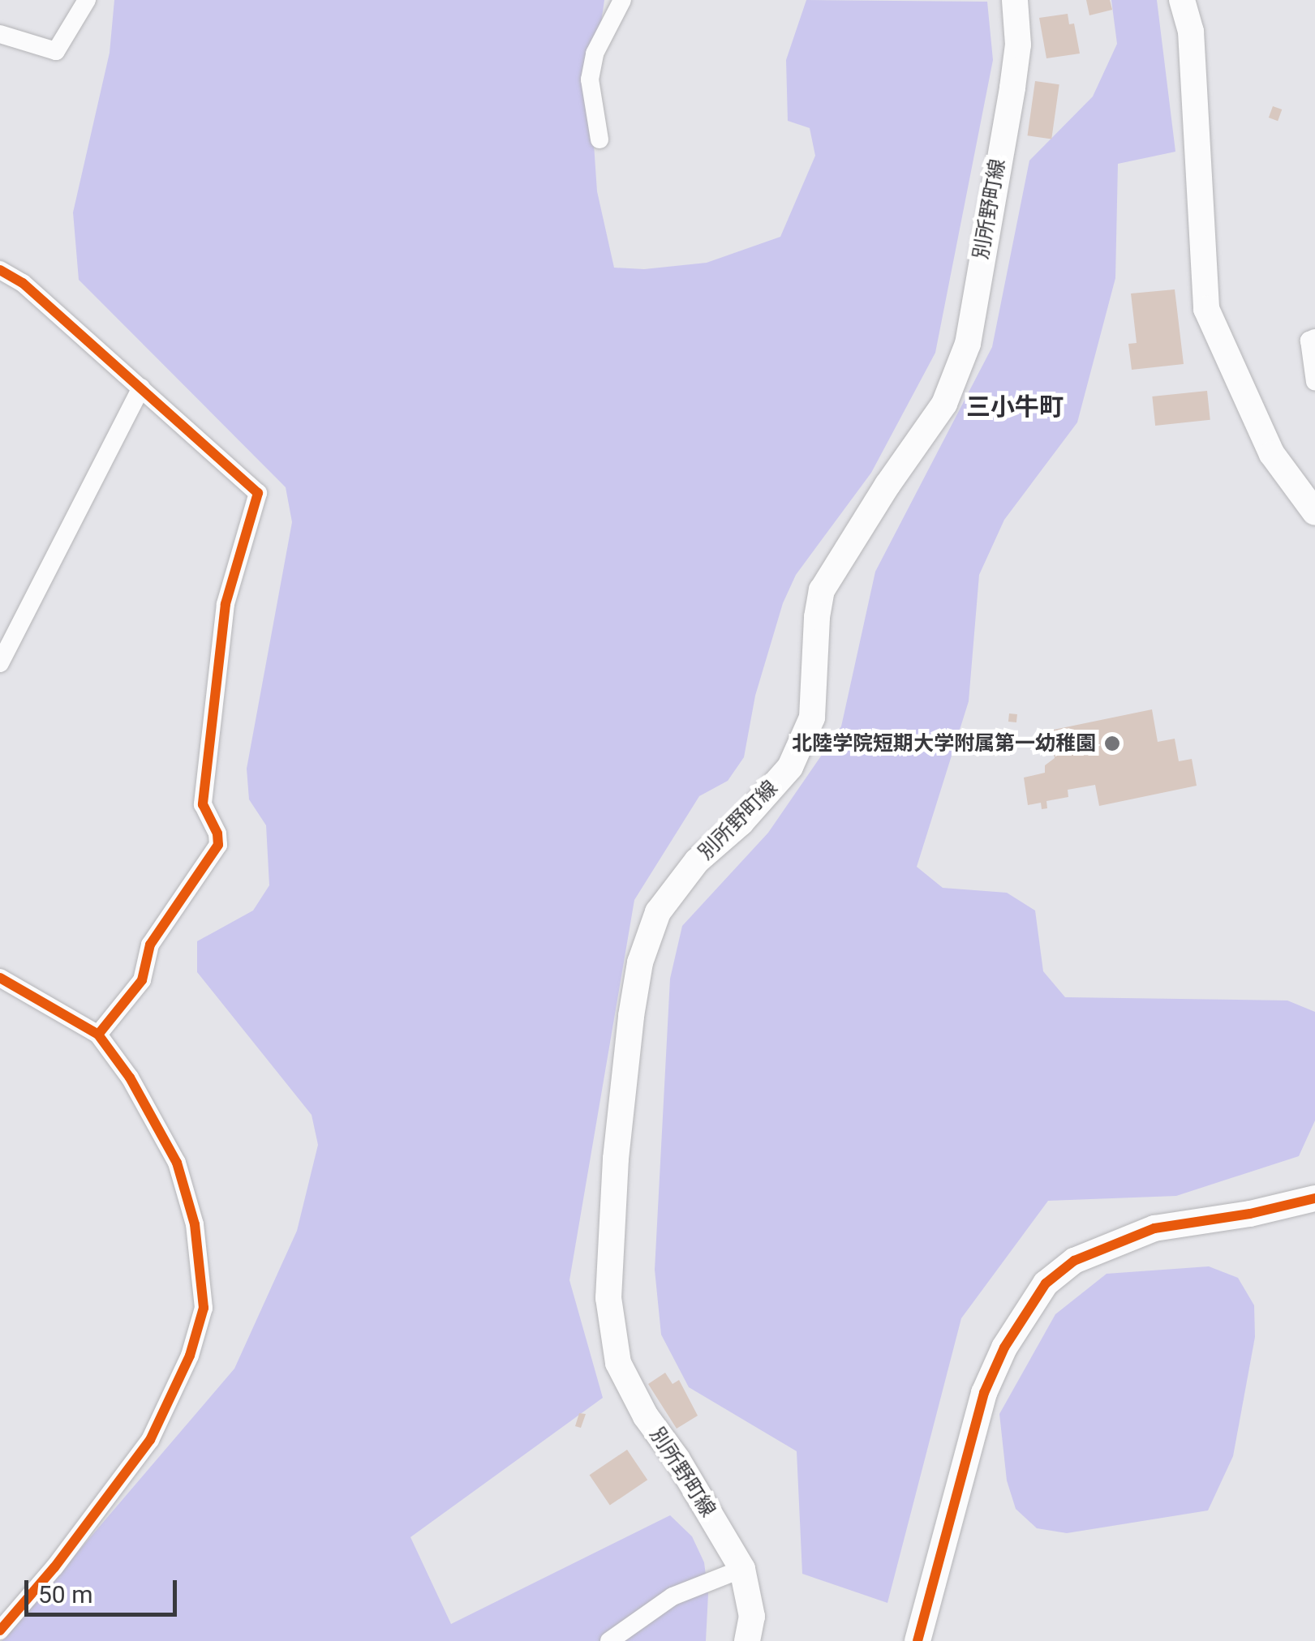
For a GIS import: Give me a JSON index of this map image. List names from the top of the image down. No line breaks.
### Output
{"streets":{"main road":["別所野町線"]},"districts":["三小牛町"],"places":["北陸学院短期大学附属第一幼稚園"],"scale_bar":"50 m"}
